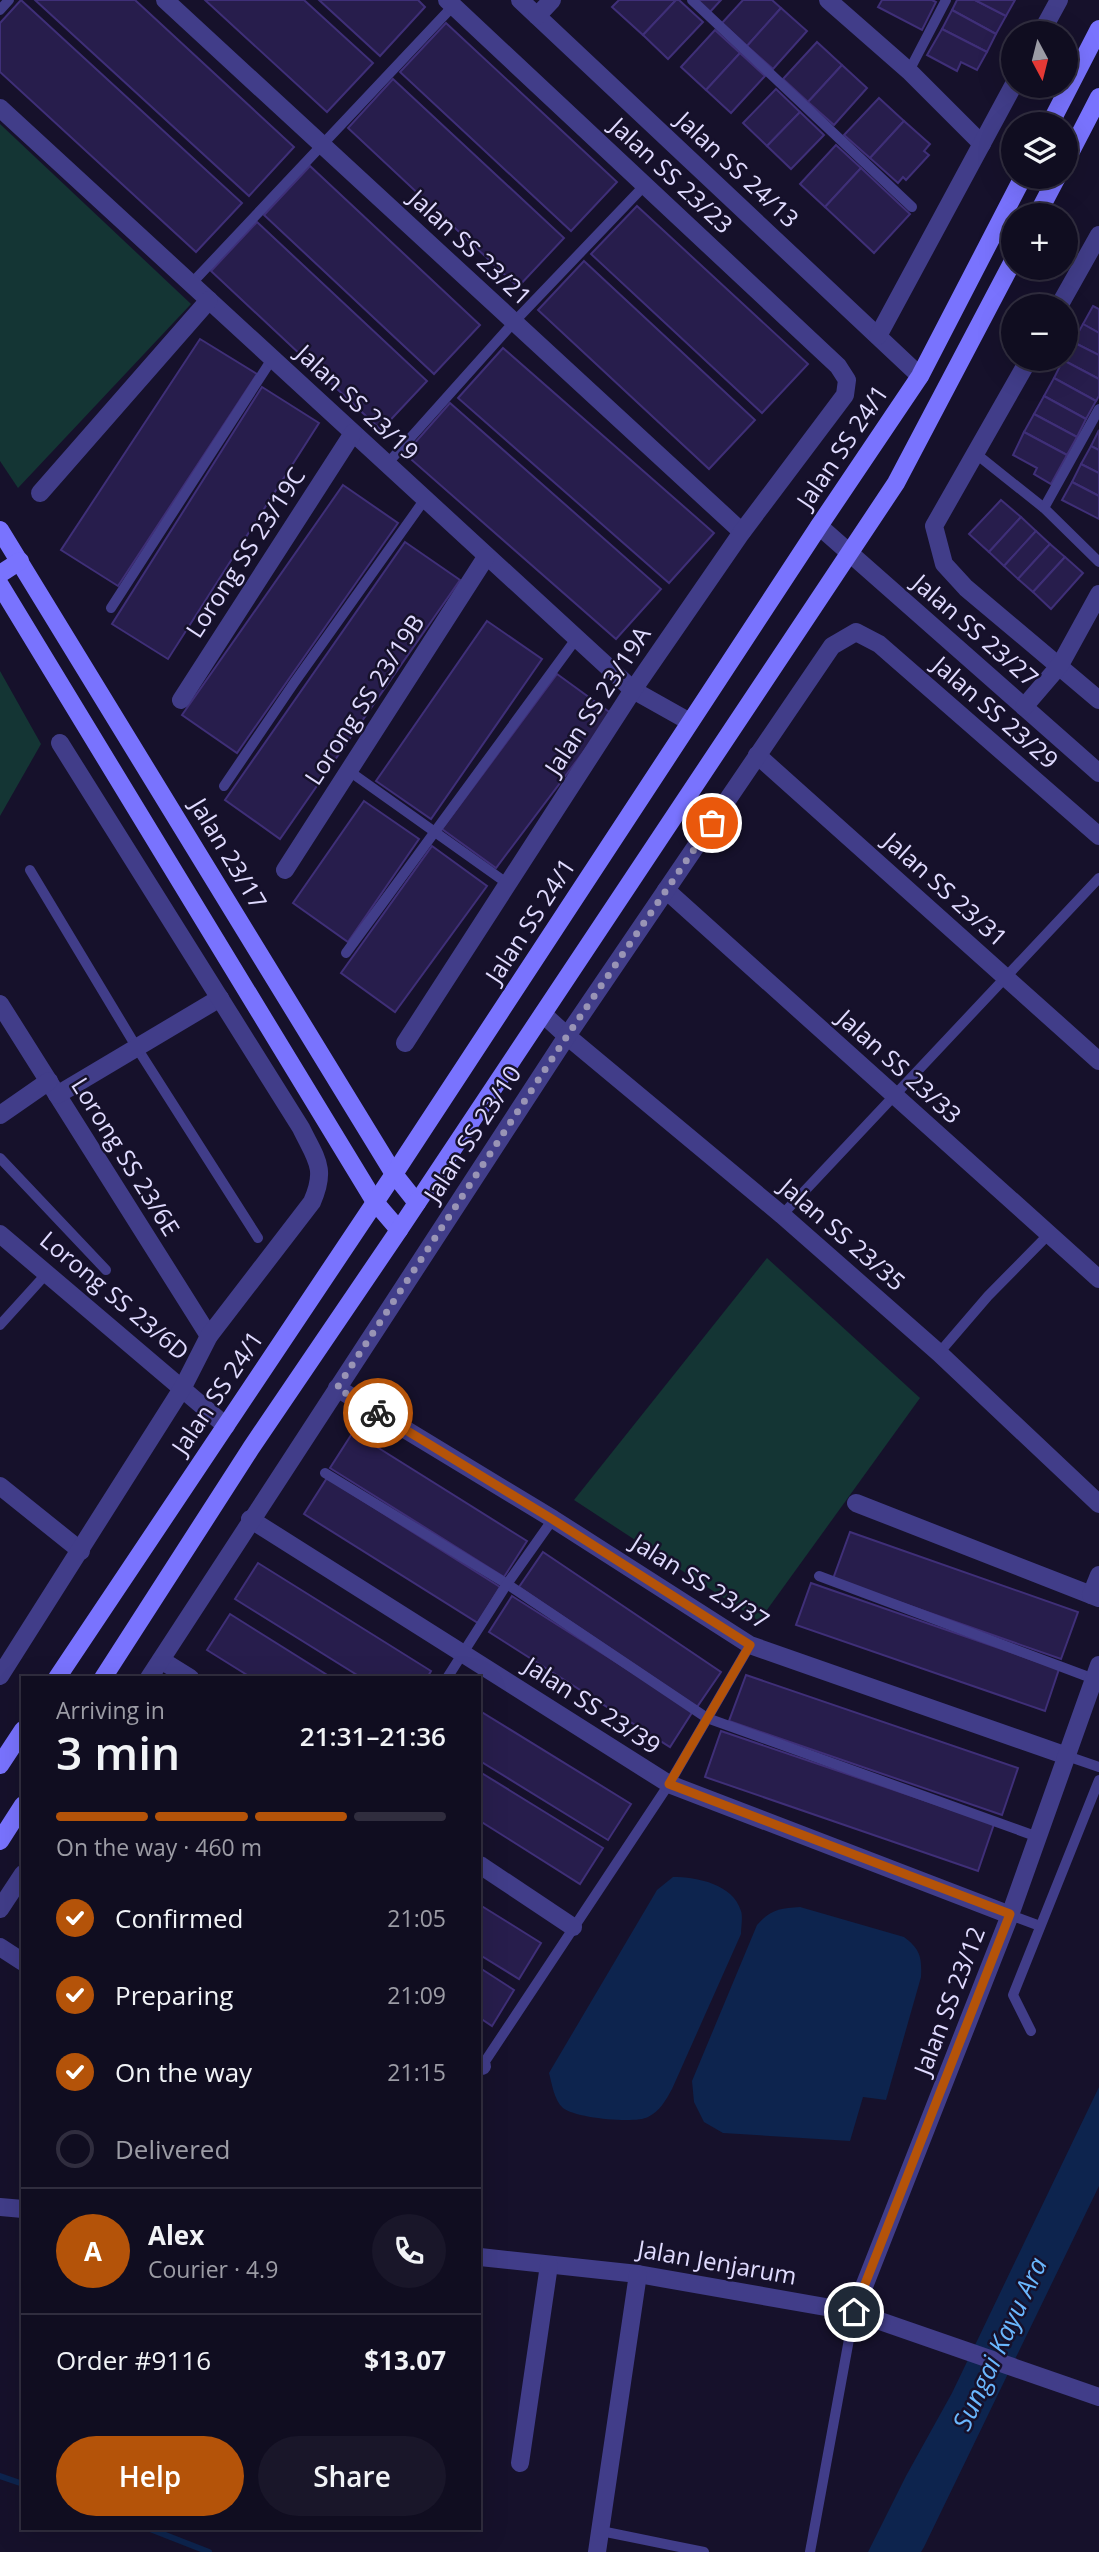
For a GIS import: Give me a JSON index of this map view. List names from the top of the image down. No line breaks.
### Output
{"streets":{"main road":["Jalan SS 24/1","Jalan 23/17"],"street":["Jalan SS 24/13","Jalan SS 23/23","Jalan SS 23/21","Jalan SS 23/19","Lorong SS 23/19C","Jalan SS 23/27","Lorong SS 23/19B","Jalan SS 23/19A","Jalan SS 23/29","Jalan SS 23/31","Jalan SS 23/33","Jalan SS 23/10","Lorong SS 23/6E","Jalan SS 23/35","Lorong SS 23/6D","Jalan SS 23/37","Jalan SS 23/39","Jalan SS 23/12","Jalan Jenjarum"]},"crossings":[["Jalan SS 24/13","Jalan SS 24/1"],["Jalan SS 23/23","Jalan SS 23/19A"],["Jalan SS 23/21","Jalan SS 23/19A"],["Jalan SS 23/19","Jalan SS 24/1"],["Jalan SS 23/19","Lorong SS 23/19C"],["Jalan SS 23/19","Lorong SS 23/19B"],["Jalan SS 23/19","Jalan SS 23/19A"],["Jalan SS 24/1","Jalan SS 23/27"],["Jalan SS 24/1","Jalan 23/17"],["Jalan SS 24/1","Lorong SS 23/6D"],["Jalan SS 23/29","Jalan SS 23/10"],["Jalan SS 23/31","Jalan SS 23/10"],["Jalan SS 23/33","Jalan SS 23/10"],["Jalan SS 23/10","Jalan SS 23/35"],["Jalan SS 23/10","Jalan SS 23/37"],["Jalan SS 23/10","Jalan SS 23/39"],["Jalan SS 23/37","Jalan SS 23/12"],["Jalan SS 23/39","Jalan SS 23/12"],["Jalan SS 23/12","Jalan Jenjarum"]],"water":["Sungai Kayu Ara"],"north":"bottom","page":{"map_buttons":["+","−"],"heading":["3 min","Arriving in","21:31–21:36"],"panel":["Alex","Courier · 4.9","Order #9116","$13.07"],"bar":"On the way · 460 m","list":[["Confirmed","21:05"],["Preparing","21:09"],["On the way","21:15"],"Delivered"],"round":"A","buttons":["Help","Share"]}}
